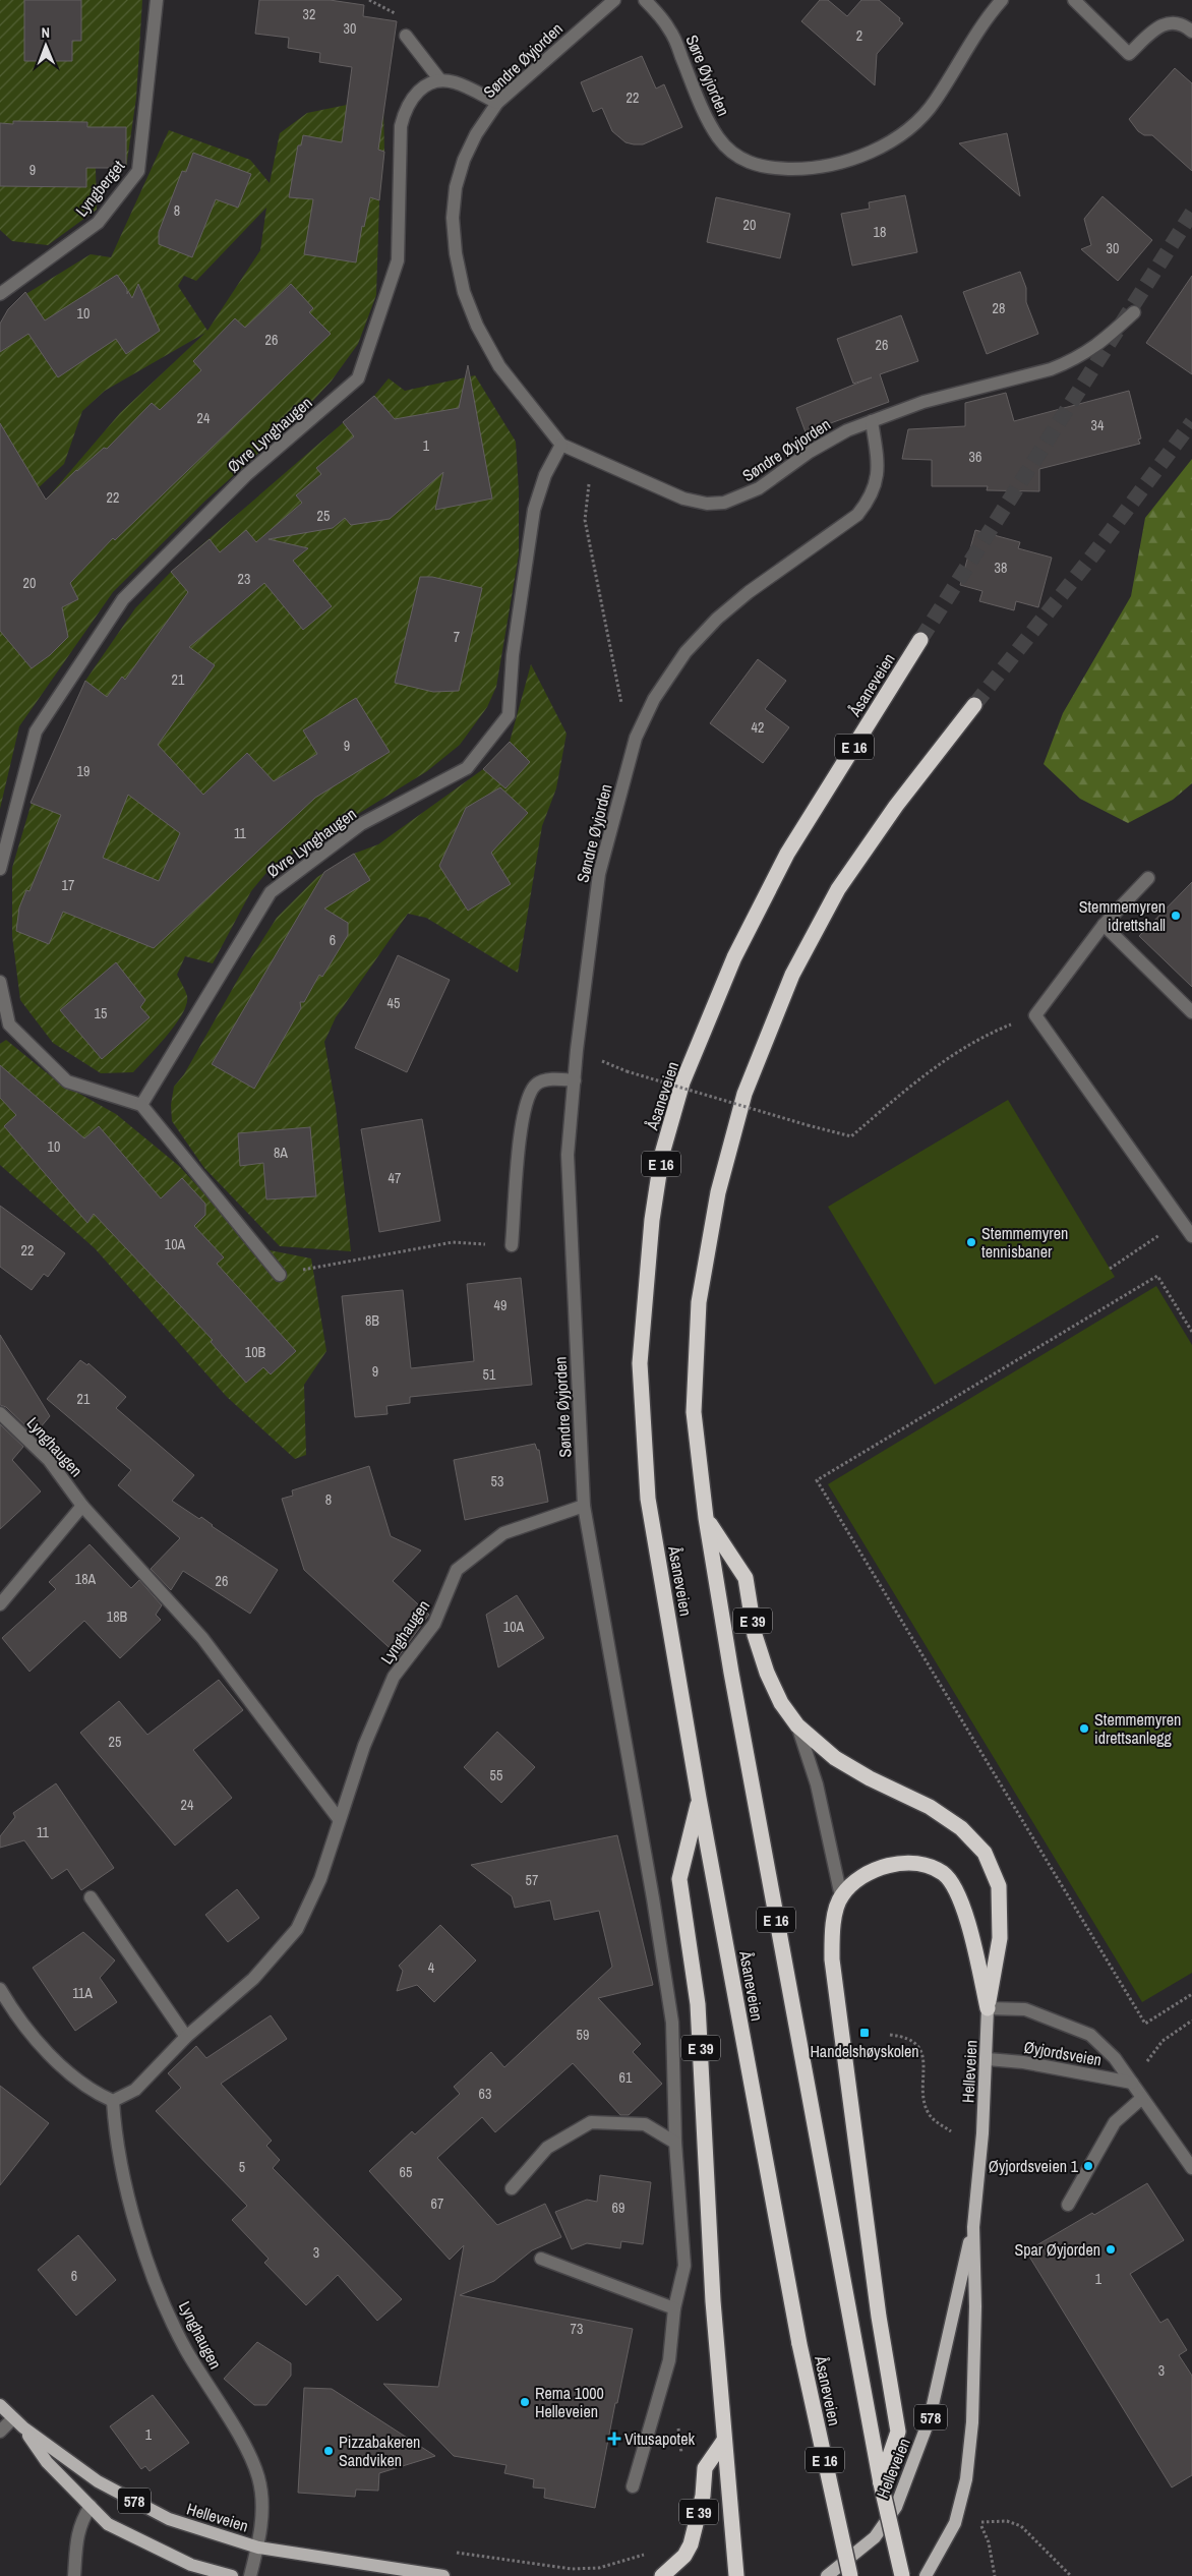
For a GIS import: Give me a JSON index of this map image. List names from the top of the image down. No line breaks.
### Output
{"streets":{"highway":["Åsaneveien","E 16","E 39"],"main road":["Helleveien","578"],"street":["Søndre Øyjorden","Søre Øyjorden","Lyngberget","Øvre Lynghaugen","Lynghaugen","Øyjordsveien"]},"crossings":[["Søndre Øyjorden","Øvre Lynghaugen"],["Søndre Øyjorden","Lynghaugen"],["Åsaneveien","E 39"],["Lynghaugen","Helleveien"],["E 39","Øyjordsveien"],["E 39","Helleveien"],["Øyjordsveien","Helleveien"]],"places":{"other":["Stemmemyren idrettshall","Stemmemyren tennisbaner","Stemmemyren idrettsanlegg","Øyjordsveien 1","Spar Øyjorden","Rema 1000 Helleveien","Pizzabakeren Sandviken"],"transit":["Handelshøyskolen"],"health":["Vitusapotek"]},"house_numbers":["32","30","2","22","9","8","20","18","30","28","10","26","26","24","34","1","36","22","25","38","23","20","7","21","42","9","19","11","17","6","45","15","10","8A","47","10A","22","49","8B","10B","9","51","21","53","8","18A","26","18B","10A","25","55","24","11","57","4","11A","59","61","63","5","65","67","69","3","6","1","73","3","1"],"north":"top"}
